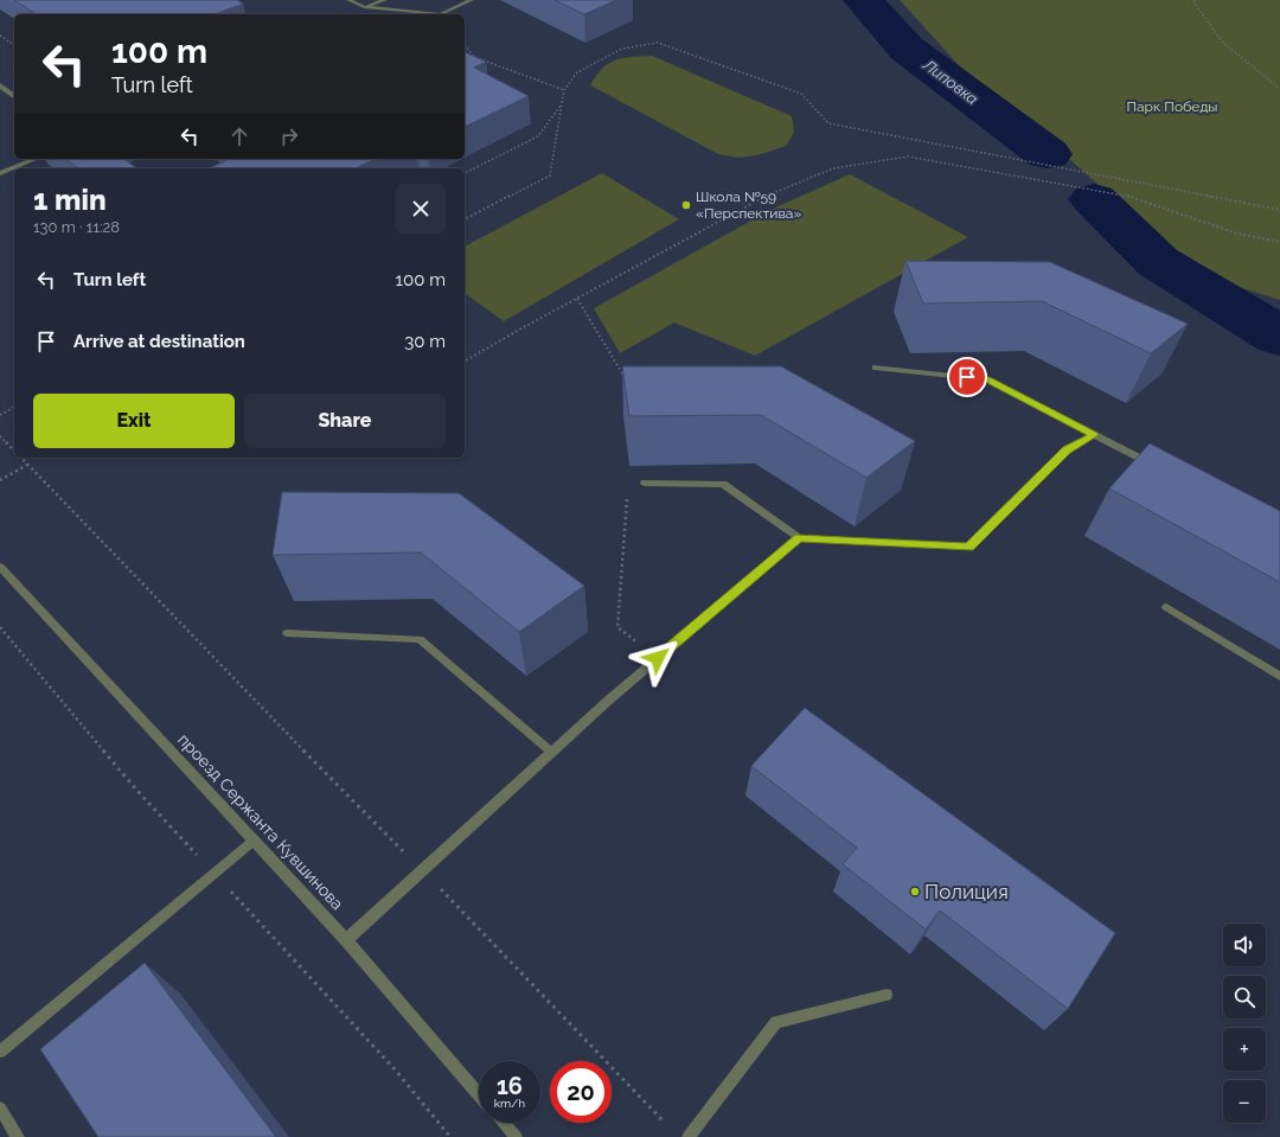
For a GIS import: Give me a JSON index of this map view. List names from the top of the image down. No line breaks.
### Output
{"streets":{"street":["проезд Сержанта Кувшинова"]},"water":["Липовка"],"parks":["Парк Победы"],"places":["Школа №59 «Перспектива»","Полиция"],"page":{"turn":["100 m","Turn left"],"heading":["1 min","130 m · 11:28"],"list":[{"name":"Turn left","value":"100 m"},{"name":"Arrive at destination","value":"30 m"}],"buttons":["Exit","Share"],"map_buttons":["+","−"],"speed":"16 km/h","limit":"20"}}
